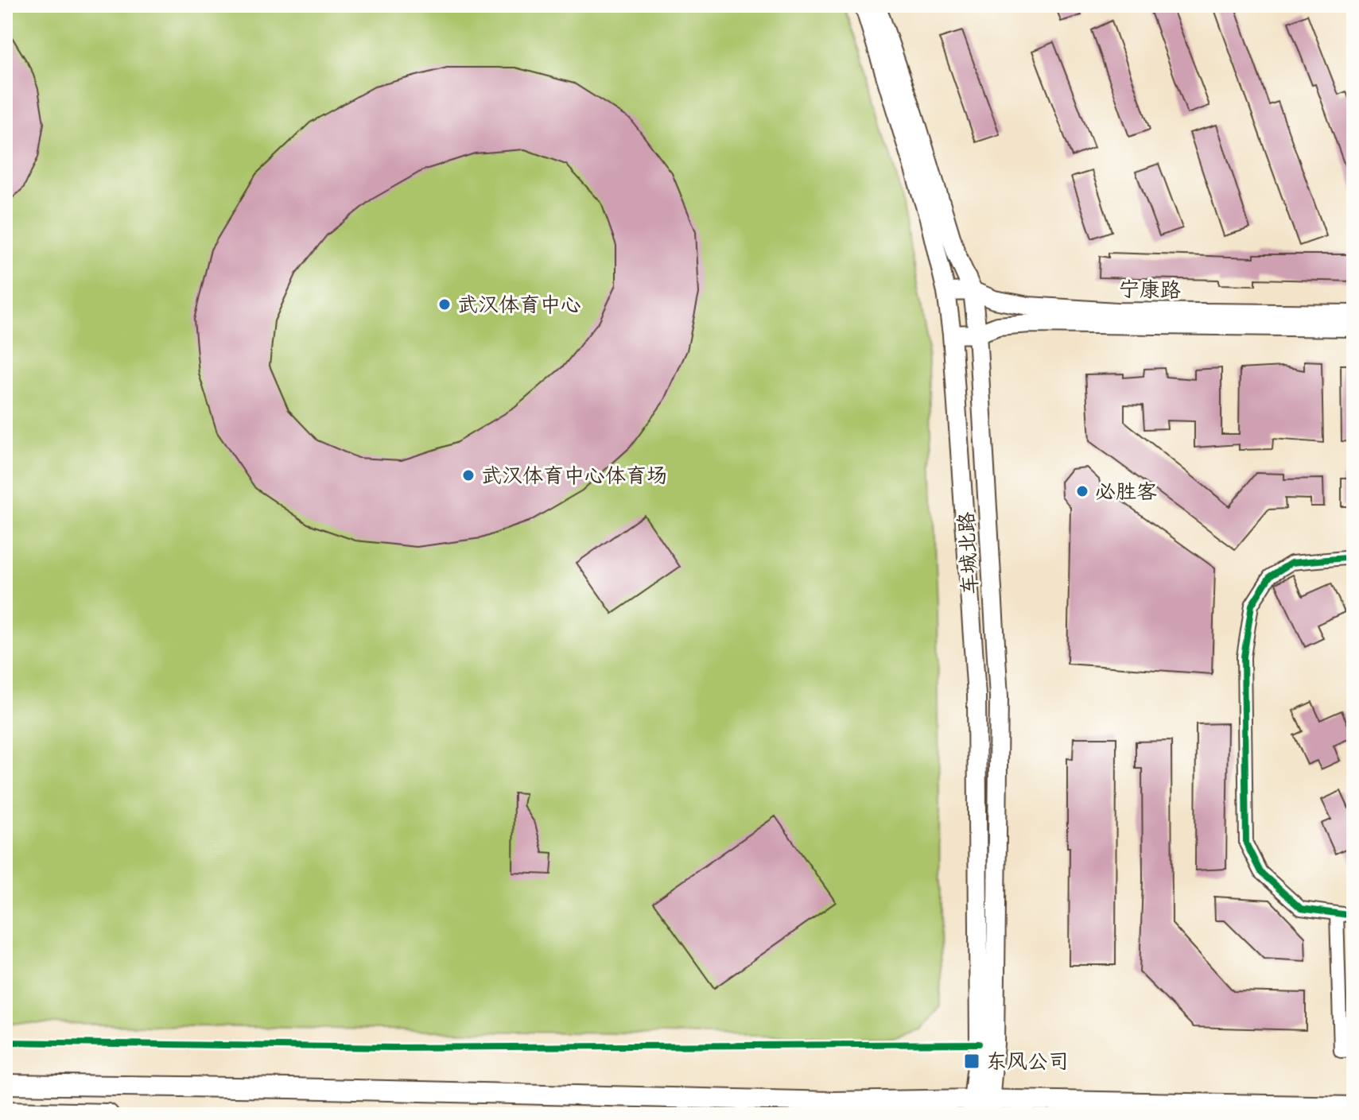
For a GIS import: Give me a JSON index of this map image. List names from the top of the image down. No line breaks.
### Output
{"streets":{"main road":["宁康路","车城北路"]},"crossings":[["宁康路","车城北路"]],"places":{"other":["武汉体育中心","武汉体育中心体育场","必胜客"],"transit":["东风公司"]}}
